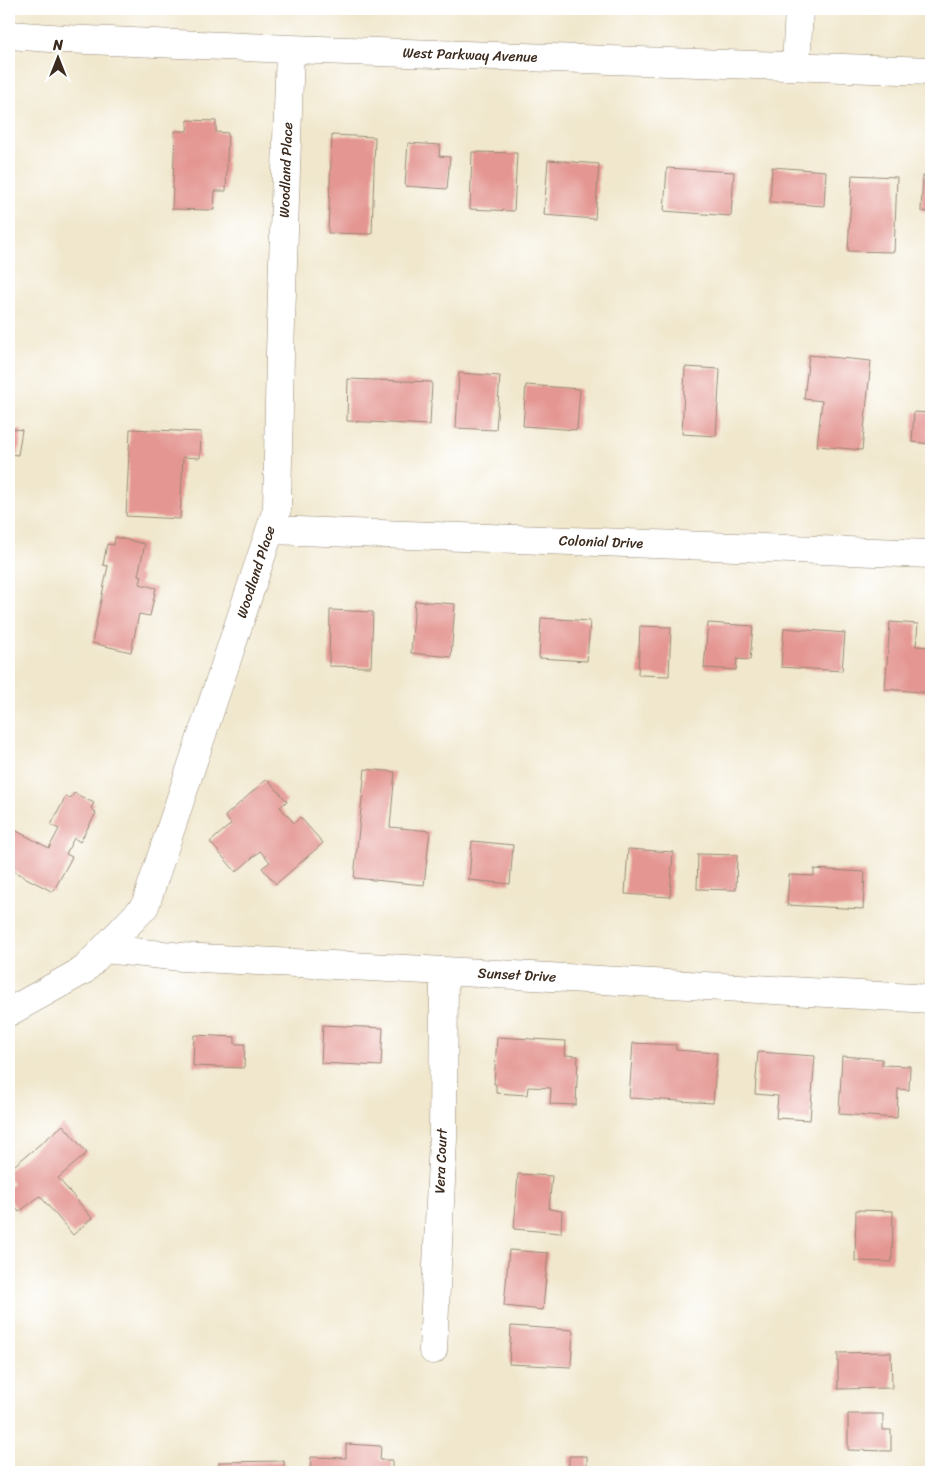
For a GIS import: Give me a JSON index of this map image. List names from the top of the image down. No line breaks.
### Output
{"streets":{"street":["West Parkway Avenue","Woodland Place","Colonial Drive","Sunset Drive","Vera Court"]},"crossings":[["West Parkway Avenue","Woodland Place"],["Woodland Place","Colonial Drive"],["Woodland Place","Sunset Drive"],["Sunset Drive","Vera Court"]],"north":"top"}
